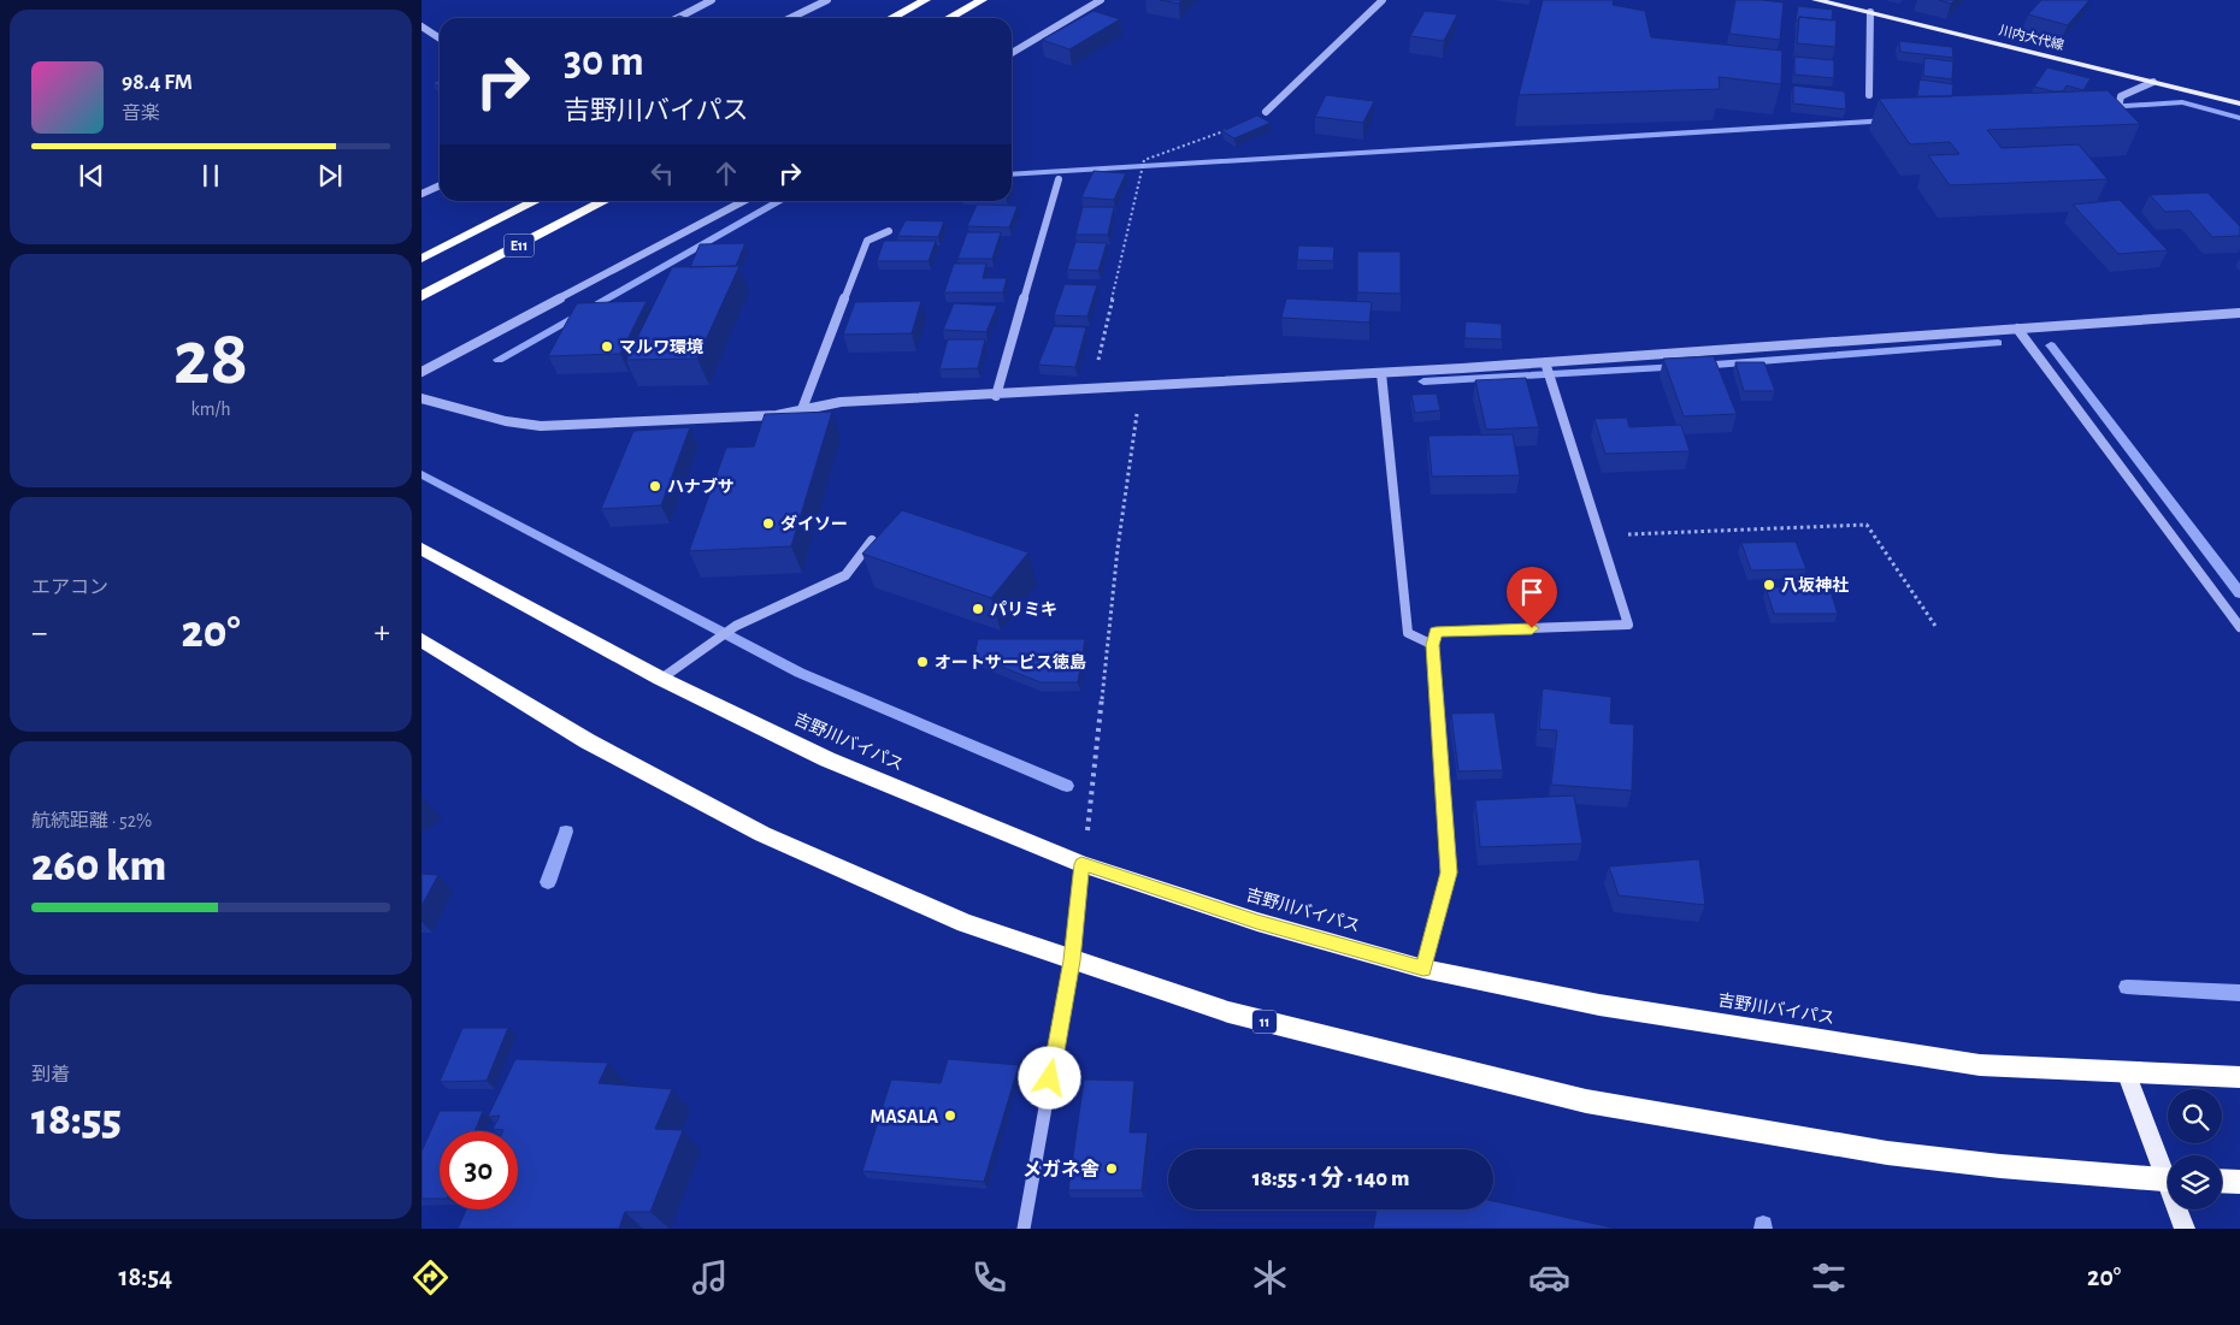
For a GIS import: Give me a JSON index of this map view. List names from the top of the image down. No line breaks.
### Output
{"streets":{"highway":["E11","吉野川バイパス","11"],"main road":["川内大代線"]},"places":["マルワ環境","ハナブサ","ダイソー","八坂神社","パリミキ","オートサービス徳島","MASALA","メガネ舎"],"page":{"turn":["30 m","吉野川バイパス"],"song":["98.4 FM","音楽"],"tile":[["28","km/h"],"エアコン",["航続距離 · 52%","260 km"],["到着","18:55"]],"heat":["−","20°","+"],"limit":"30","trip":"18:55 · 1 分 · 140 m","tabs":["18:54","20°"]}}
